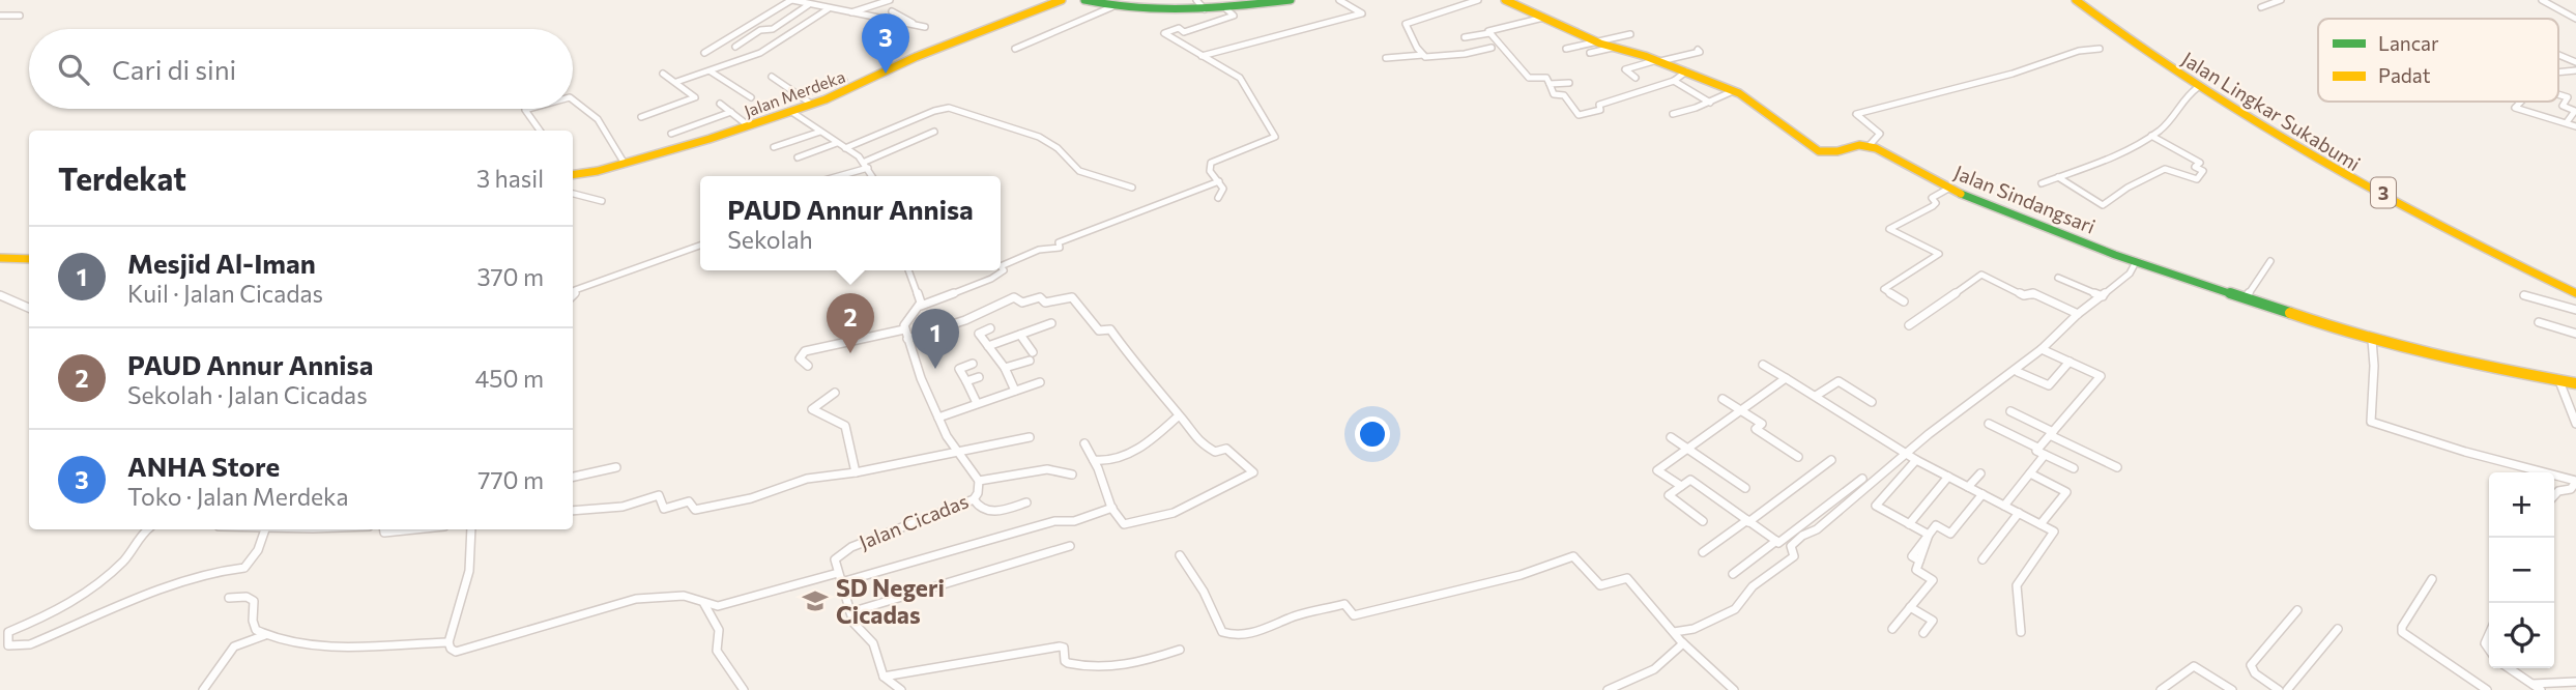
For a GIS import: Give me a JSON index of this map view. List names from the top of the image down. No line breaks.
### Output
{"streets":{"street":["Jalan Merdeka","Jalan Lingkar Sukabumi","Jalan Sindangsari","Jalan Cicadas"]},"places":{"school or university":["SD Negeri Cicadas"]},"legend":["Lancar","Padat"],"page":{"pins":["3","2","1"],"search":"Cari di sini","heading":["Terdekat","3 hasil"],"popup":["PAUD Annur Annisa","Sekolah"],"list":[{"mark":"1","name":"Mesjid Al-Iman","note":"Kuil · Jalan Cicadas","value":"370 m"},{"mark":"2","name":"PAUD Annur Annisa","note":"Sekolah · Jalan Cicadas","value":"450 m"},{"mark":"3","name":"ANHA Store","note":"Toko · Jalan Merdeka","value":"770 m"}],"map_buttons":["+","−"]}}
